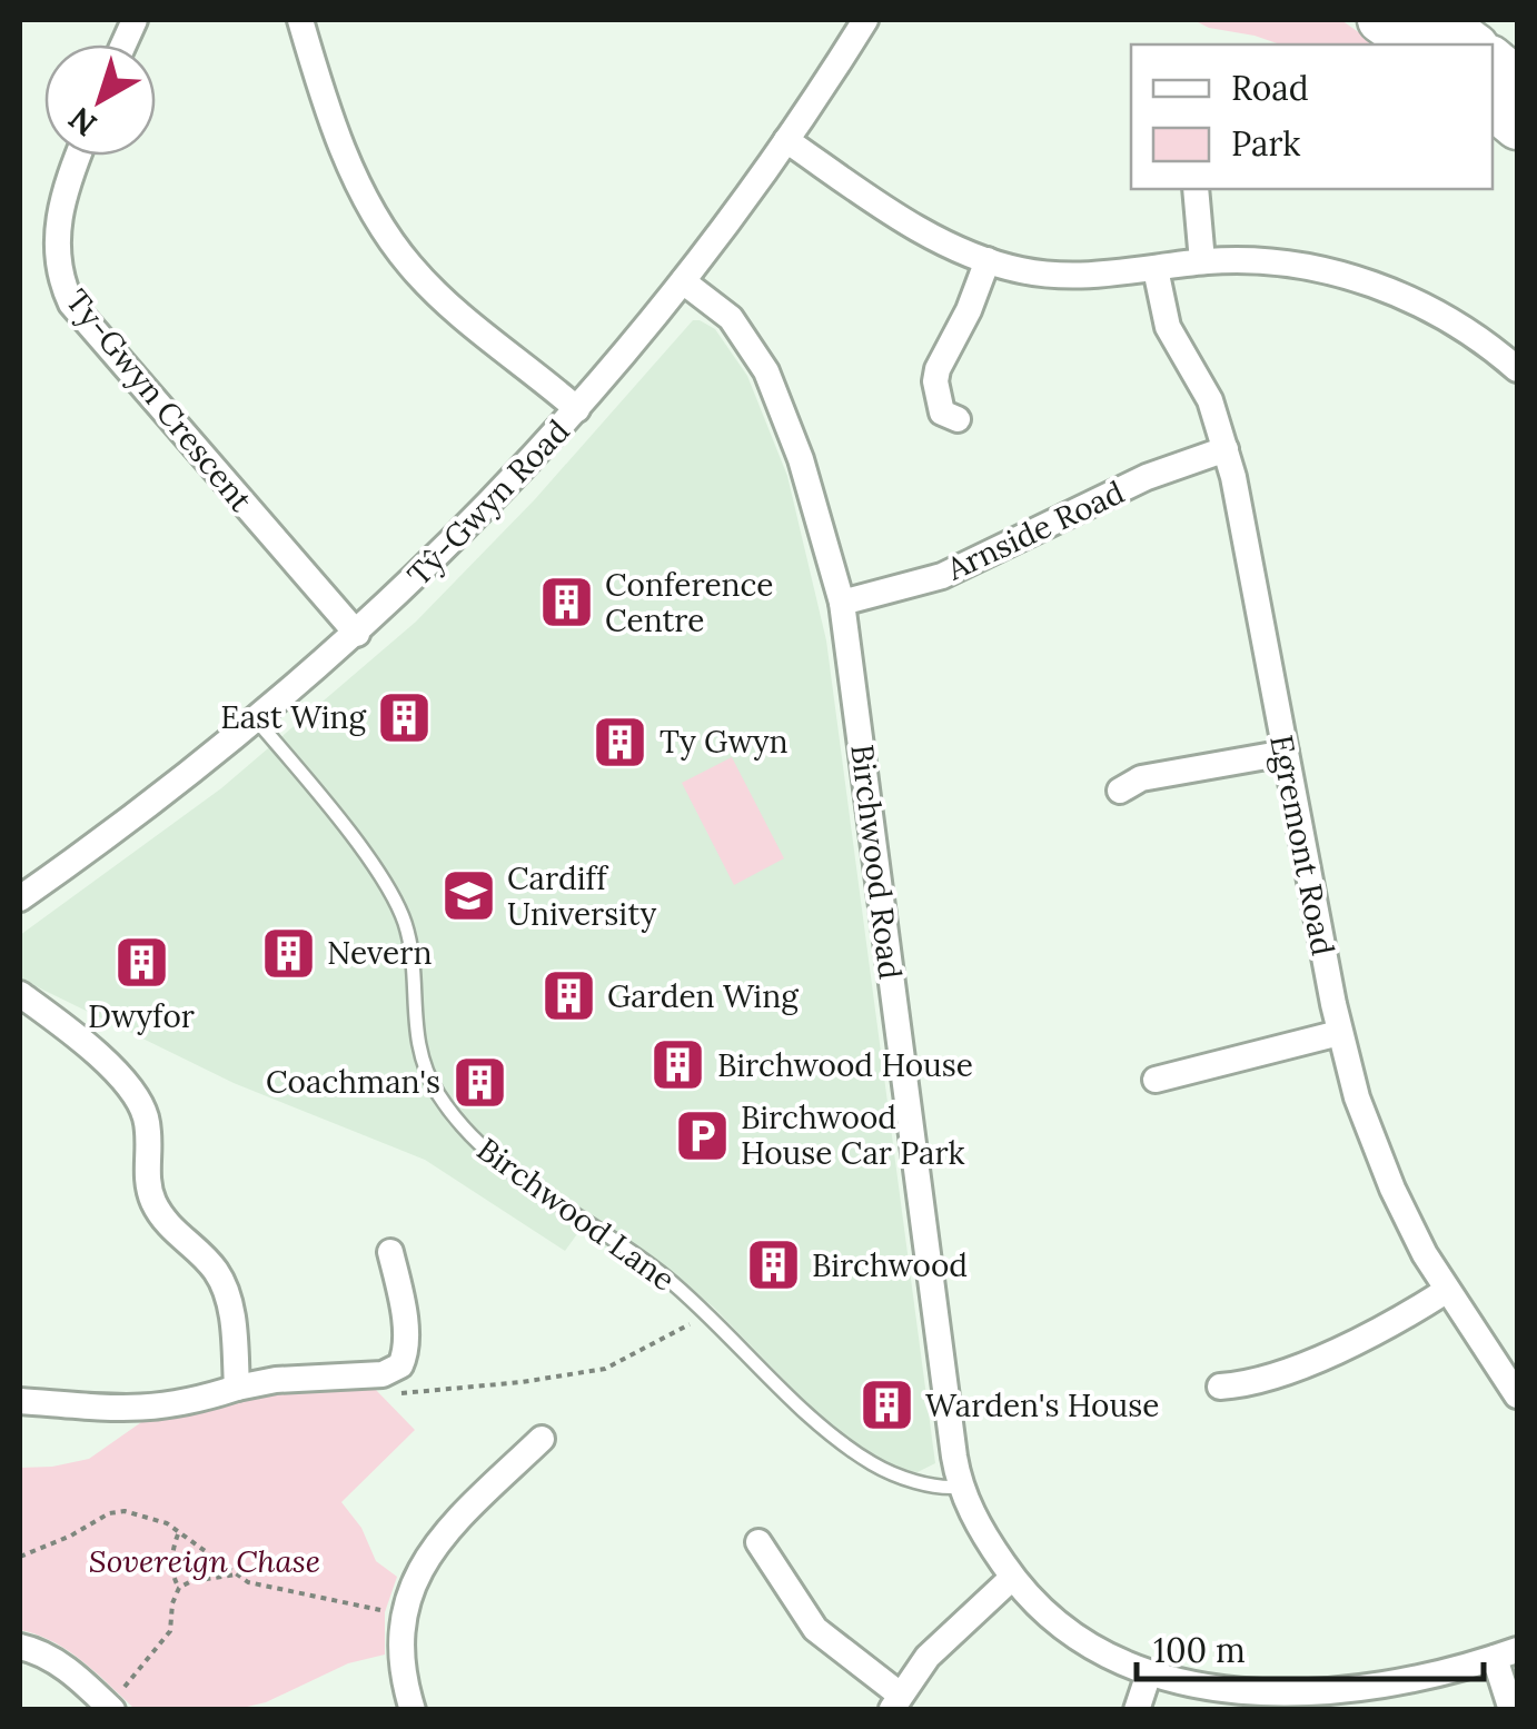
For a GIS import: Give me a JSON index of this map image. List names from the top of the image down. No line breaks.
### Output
{"streets":{"street":["Ty-Gwyn Crescent","Tŷ-Gwyn Road","Arnside Road","Egremont Road","Birchwood Road"],"lane":["Birchwood Lane"]},"crossings":[["Ty-Gwyn Crescent","Tŷ-Gwyn Road"],["Tŷ-Gwyn Road","Birchwood Road"],["Tŷ-Gwyn Road","Birchwood Lane"],["Arnside Road","Egremont Road"],["Arnside Road","Birchwood Road"],["Birchwood Road","Birchwood Lane"]],"parks":["Sovereign Chase"],"places":{"building":["Conference Centre","East Wing","Ty Gwyn","Nevern","Dwyfor","Garden Wing","Birchwood House","Coachman's","Birchwood","Warden's House"],"school or university":["Cardiff University"],"parking":["Birchwood House Car Park"]},"legend":["Road","Park"],"scale_bar":"100 m","north":"bottom left"}
